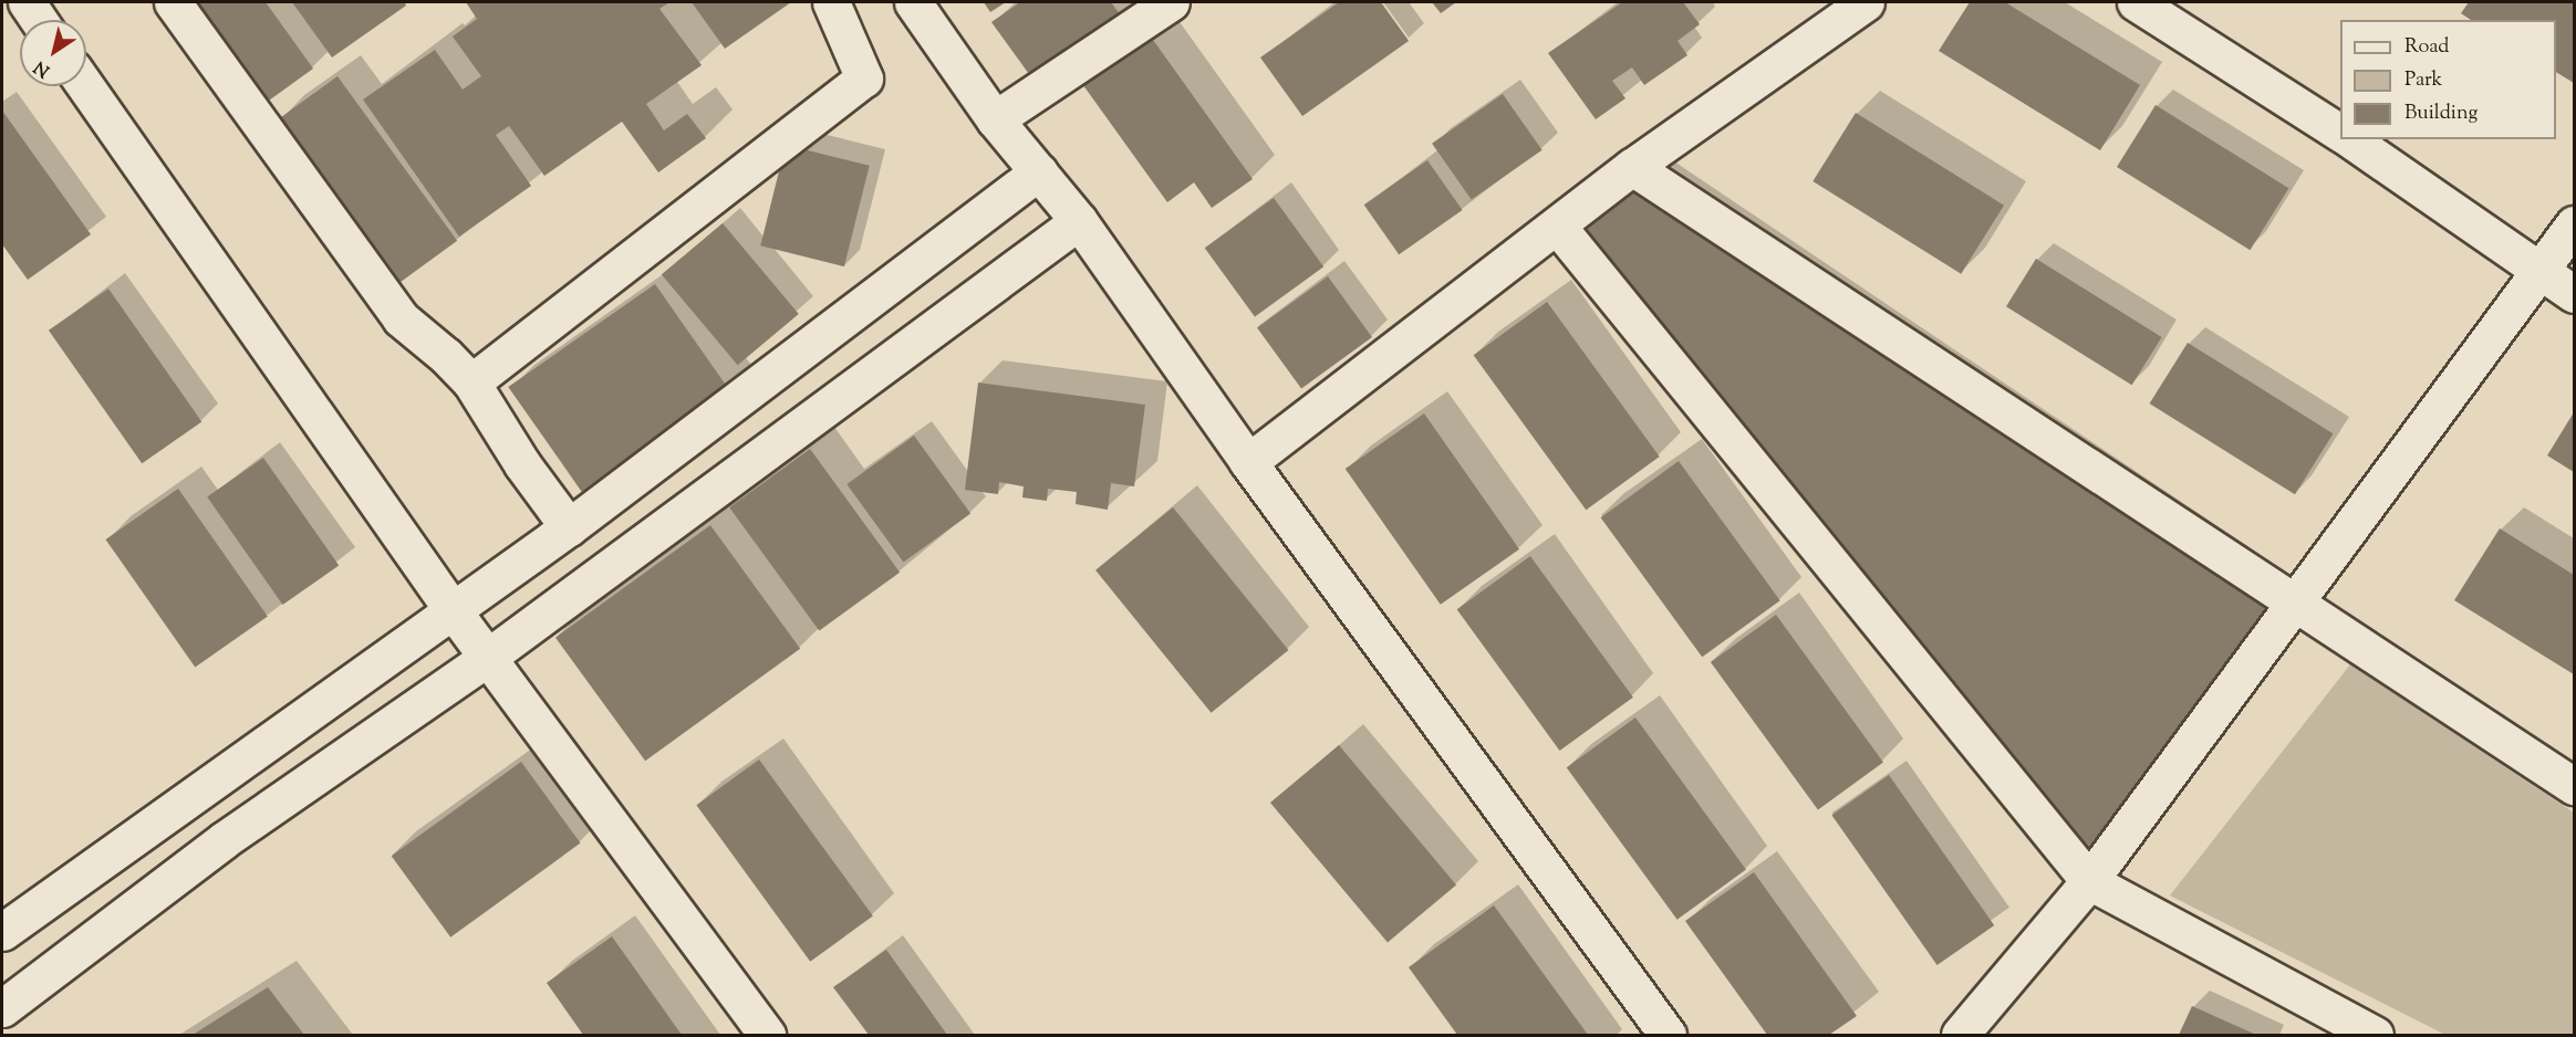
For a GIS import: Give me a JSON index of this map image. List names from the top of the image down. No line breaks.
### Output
{"legend":["Road","Park","Building"],"north":"bottom left"}
